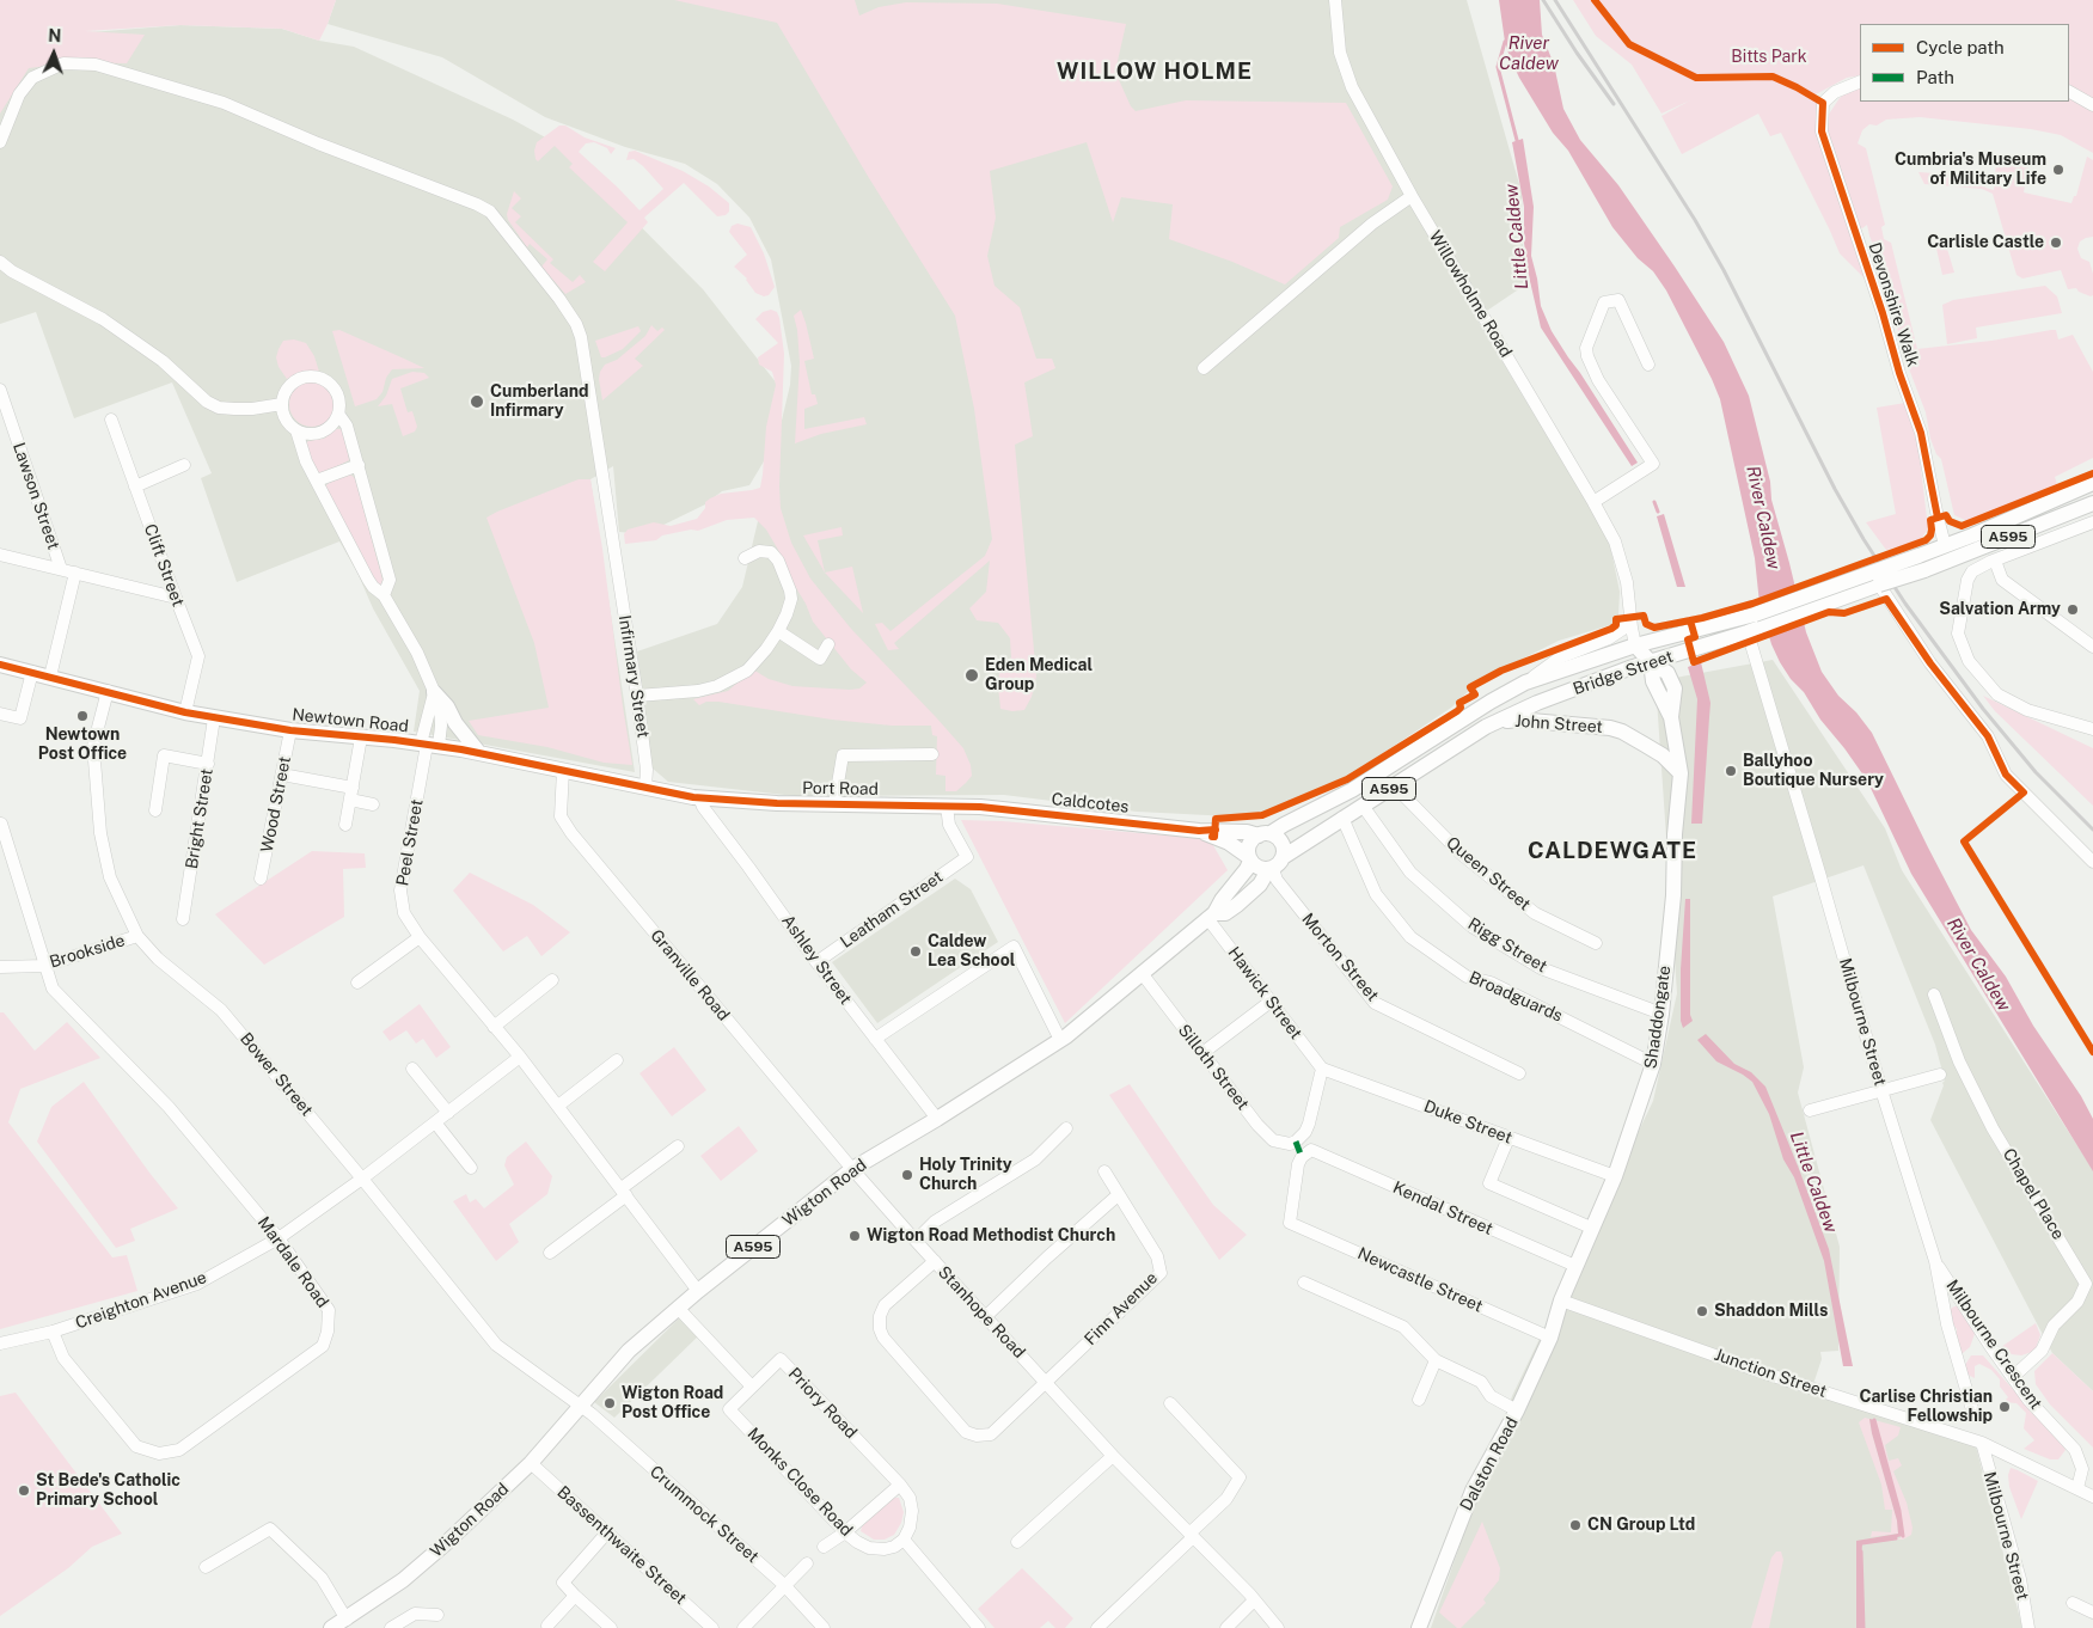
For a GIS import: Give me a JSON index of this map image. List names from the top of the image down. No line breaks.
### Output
{"streets":{"main road":["A595","Bridge Street","Newtown Road","John Street","Port Road","Caldcotes","Shaddongate","Wigton Road","Dalston Road"],"street":["Willowholme Road","Devonshire Walk","Lawson Street","Clift Street","Infirmary Street","Wood Street","Bright Street","Peel Street","Queen Street","Leatham Street","Rigg Street","Brookside","Morton Street","Ashley Street","Granville Road","Hawick Street","Broadguards","Milbourne Street","Silloth Street","Bower Street","Duke Street","Chapel Place","Kendal Street","Mardale Road","Newcastle Street","Creighton Avenue","Finn Avenue","Stanhope Road","Milbourne Crescent","Junction Street","Priory Road","Monks Close Road","Crummock Street","Bassenthwaite Street"]},"crossings":[["Willowholme Road","Bridge Street"],["Willowholme Road","Shaddongate"],["Devonshire Walk","A595"],["A595","Bridge Street"],["A595","John Street"],["A595","Caldcotes"],["A595","Queen Street"],["A595","Rigg Street"],["A595","Morton Street"],["A595","Broadguards"],["A595","Wigton Road"],["Clift Street","Newtown Road"],["Bridge Street","John Street"],["Bridge Street","Caldcotes"],["Bridge Street","Morton Street"],["Bridge Street","Shaddongate"],["Bridge Street","Milbourne Street"],["Bridge Street","Wigton Road"],["Infirmary Street","Newtown Road"],["Newtown Road","Port Road"],["Newtown Road","Wood Street"],["Newtown Road","Bright Street"],["Newtown Road","Peel Street"],["Newtown Road","Ashley Street"],["Newtown Road","Granville Road"],["Newtown Road","Bower Street"],["John Street","Shaddongate"],["Port Road","Caldcotes"],["Port Road","Leatham Street"],["Port Road","Ashley Street"],["Caldcotes","Morton Street"],["Caldcotes","Wigton Road"],["Peel Street","Wigton Road"],["Peel Street","Creighton Avenue"],["Leatham Street","Ashley Street"],["Rigg Street","Shaddongate"],["Brookside","Bower Street"],["Brookside","Mardale Road"],["Morton Street","Wigton Road"],["Ashley Street","Wigton Road"],["Granville Road","Wigton Road"],["Granville Road","Stanhope Road"],["Hawick Street","Duke Street"],["Hawick Street","Wigton Road"],["Broadguards","Shaddongate"],["Shaddongate","Duke Street"],["Shaddongate","Kendal Street"],["Shaddongate","Junction Street"],["Shaddongate","Dalston Road"],["Milbourne Street","Milbourne Crescent"],["Milbourne Street","Junction Street"],["Silloth Street","Wigton Road"],["Bower Street","Wigton Road"],["Bower Street","Creighton Avenue"],["Bower Street","Crummock Street"],["Wigton Road","Stanhope Road"],["Wigton Road","Crummock Street"],["Wigton Road","Bassenthwaite Street"],["Chapel Place","Milbourne Crescent"],["Kendal Street","Newcastle Street"],["Mardale Road","Creighton Avenue"],["Newcastle Street","Dalston Road"],["Finn Avenue","Stanhope Road"],["Milbourne Crescent","Junction Street"],["Junction Street","Dalston Road"],["Priory Road","Monks Close Road"]],"districts":["WILLOW HOLME","CALDEWGATE"],"water":["River Caldew","Little Caldew"],"parks":["Bitts Park"],"places":["Cumbria's Museum of Military Life","Carlisle Castle","Cumberland Infirmary","Salvation Army","Eden Medical Group","Newtown Post Office","Ballyhoo Boutique Nursery","Caldew Lea School","Holy Trinity Church","Wigton Road Methodist Church","Shaddon Mills","Wigton Road Post Office","Carlise Christian Fellowship","St Bede's Catholic Primary School","CN Group Ltd"],"legend":["Cycle path","Path"],"north":"top"}
